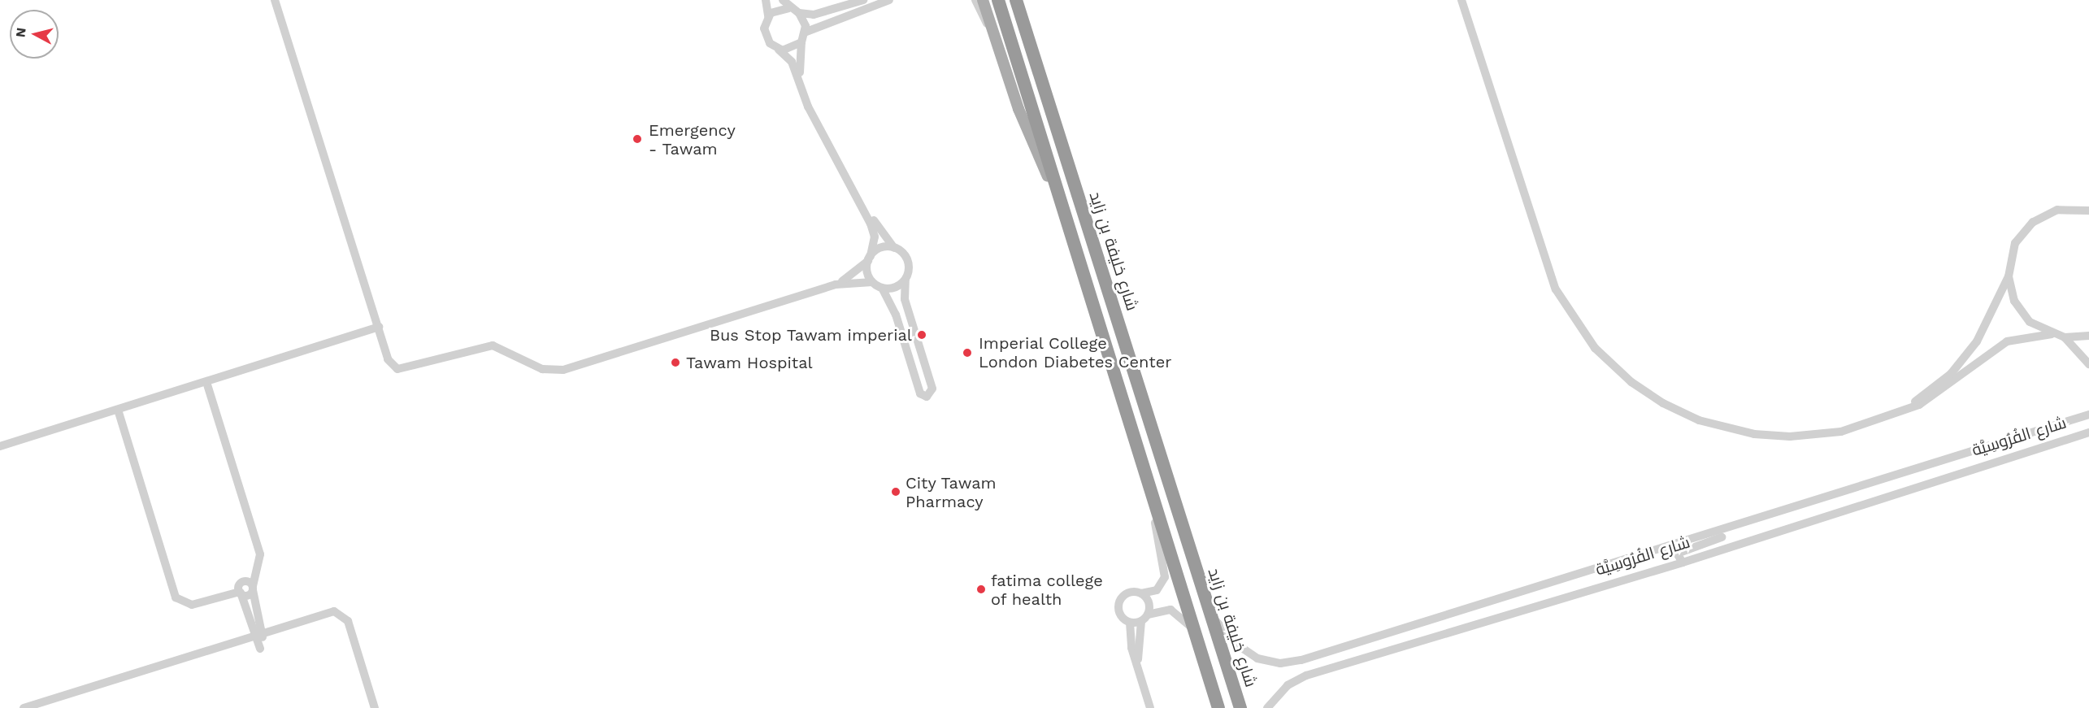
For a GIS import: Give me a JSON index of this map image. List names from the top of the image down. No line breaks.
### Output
{"streets":{"highway":["شارع خليفة بن زايد"],"street":["شارع الفُرُوسِيَّة"]},"crossings":[["شارع خليفة بن زايد","شارع الفُرُوسِيَّة"]],"places":["Emergency - Tawam","Bus Stop Tawam imperial","Imperial College London Diabetes Center","Tawam Hospital","City Tawam Pharmacy","fatima college of health"],"north":"left"}
